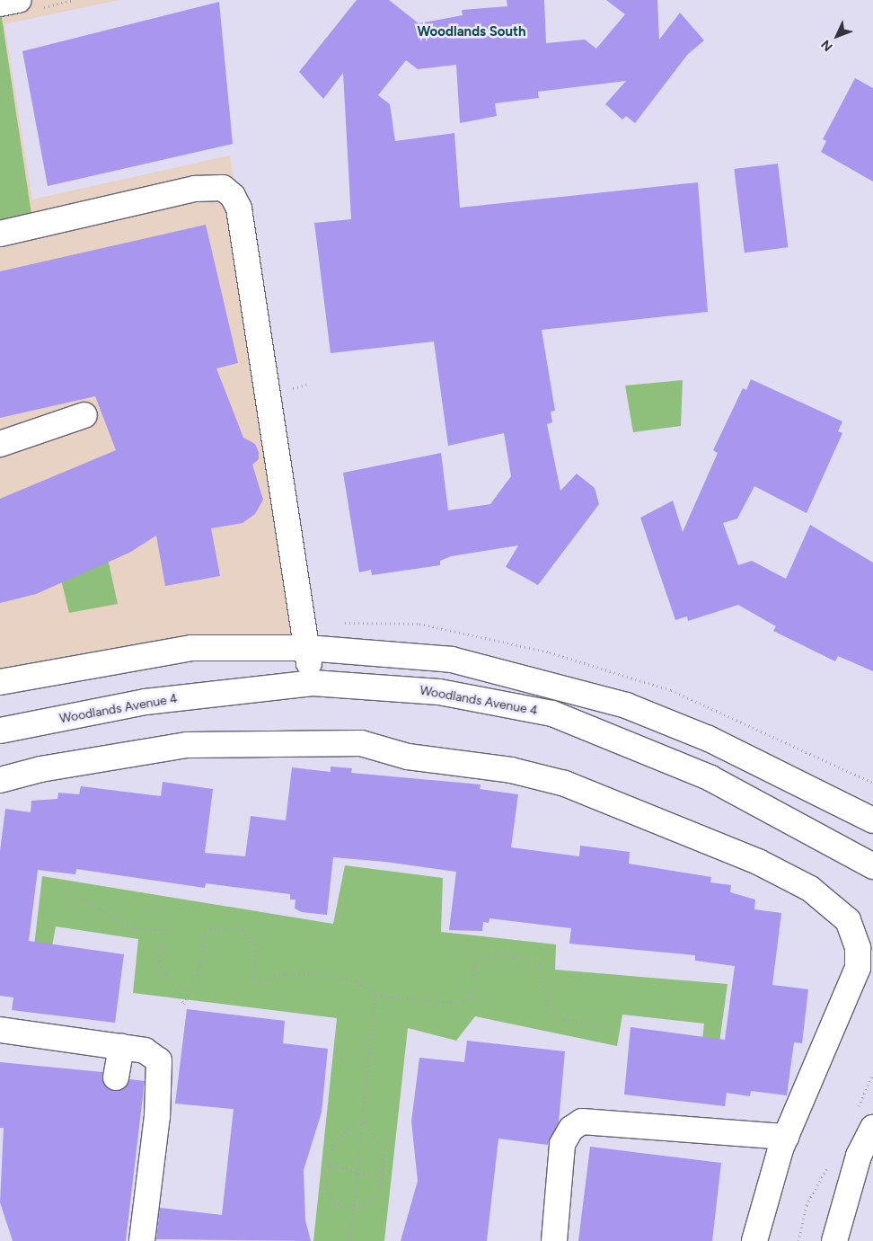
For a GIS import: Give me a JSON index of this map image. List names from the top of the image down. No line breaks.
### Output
{"streets":{"street":["Woodlands Avenue 4"]},"districts":["Woodlands South"],"north":"bottom left"}
